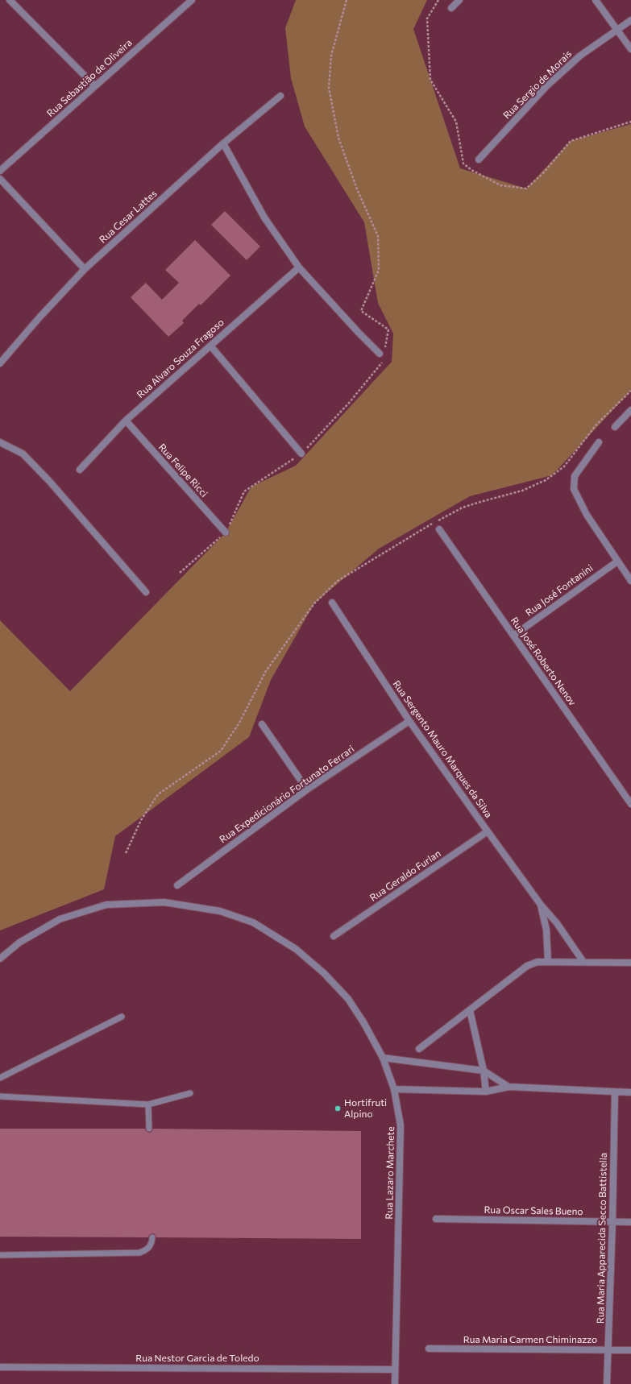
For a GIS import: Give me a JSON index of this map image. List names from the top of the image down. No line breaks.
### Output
{"streets":{"street":["Rua Sebastião de Oliveira","Rua Sergio de Morais","Rua Cesar Lattes","Rua Alvaro Souza Fragoso","Rua Felipe Ricci","Rua José Fontanini","Rua José Roberto Nenov","Rua Sergento Mauro Marques da Silva","Rua Expedicionário Fortunato Ferrari","Rua Geraldo Furlan","Rua Lazaro Marchete","Rua Oscar Sales Bueno","Rua Maria Apparecida Secco Battistella","Rua Maria Carmen Chiminazzo","Rua Nestor Garcia de Toledo"]},"crossings":[["Rua Alvaro Souza Fragoso","Rua Felipe Ricci"],["Rua José Fontanini","Rua José Roberto Nenov"],["Rua Sergento Mauro Marques da Silva","Rua Expedicionário Fortunato Ferrari"],["Rua Sergento Mauro Marques da Silva","Rua Geraldo Furlan"],["Rua Lazaro Marchete","Rua Nestor Garcia de Toledo"],["Rua Oscar Sales Bueno","Rua Maria Apparecida Secco Battistella"],["Rua Maria Apparecida Secco Battistella","Rua Maria Carmen Chiminazzo"]],"places":["Hortifruti Alpino"]}
